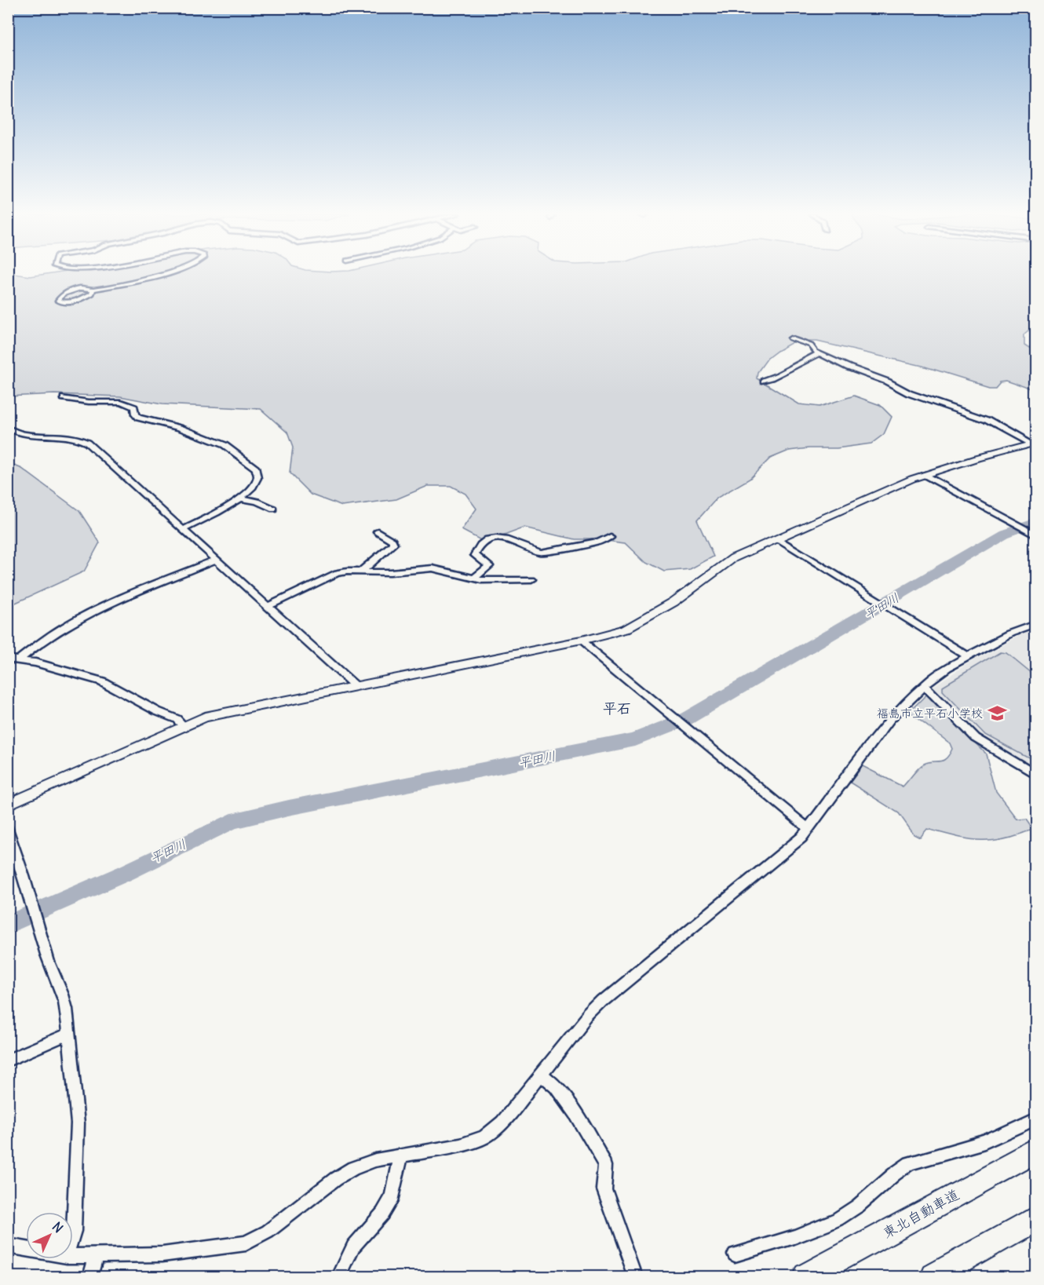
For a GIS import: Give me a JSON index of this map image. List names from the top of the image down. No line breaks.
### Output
{"streets":{"highway":["東北自動車道"]},"districts":["平石"],"water":["平田川"],"places":{"school or university":["福島市立平石小学校"]},"north":"top right"}
